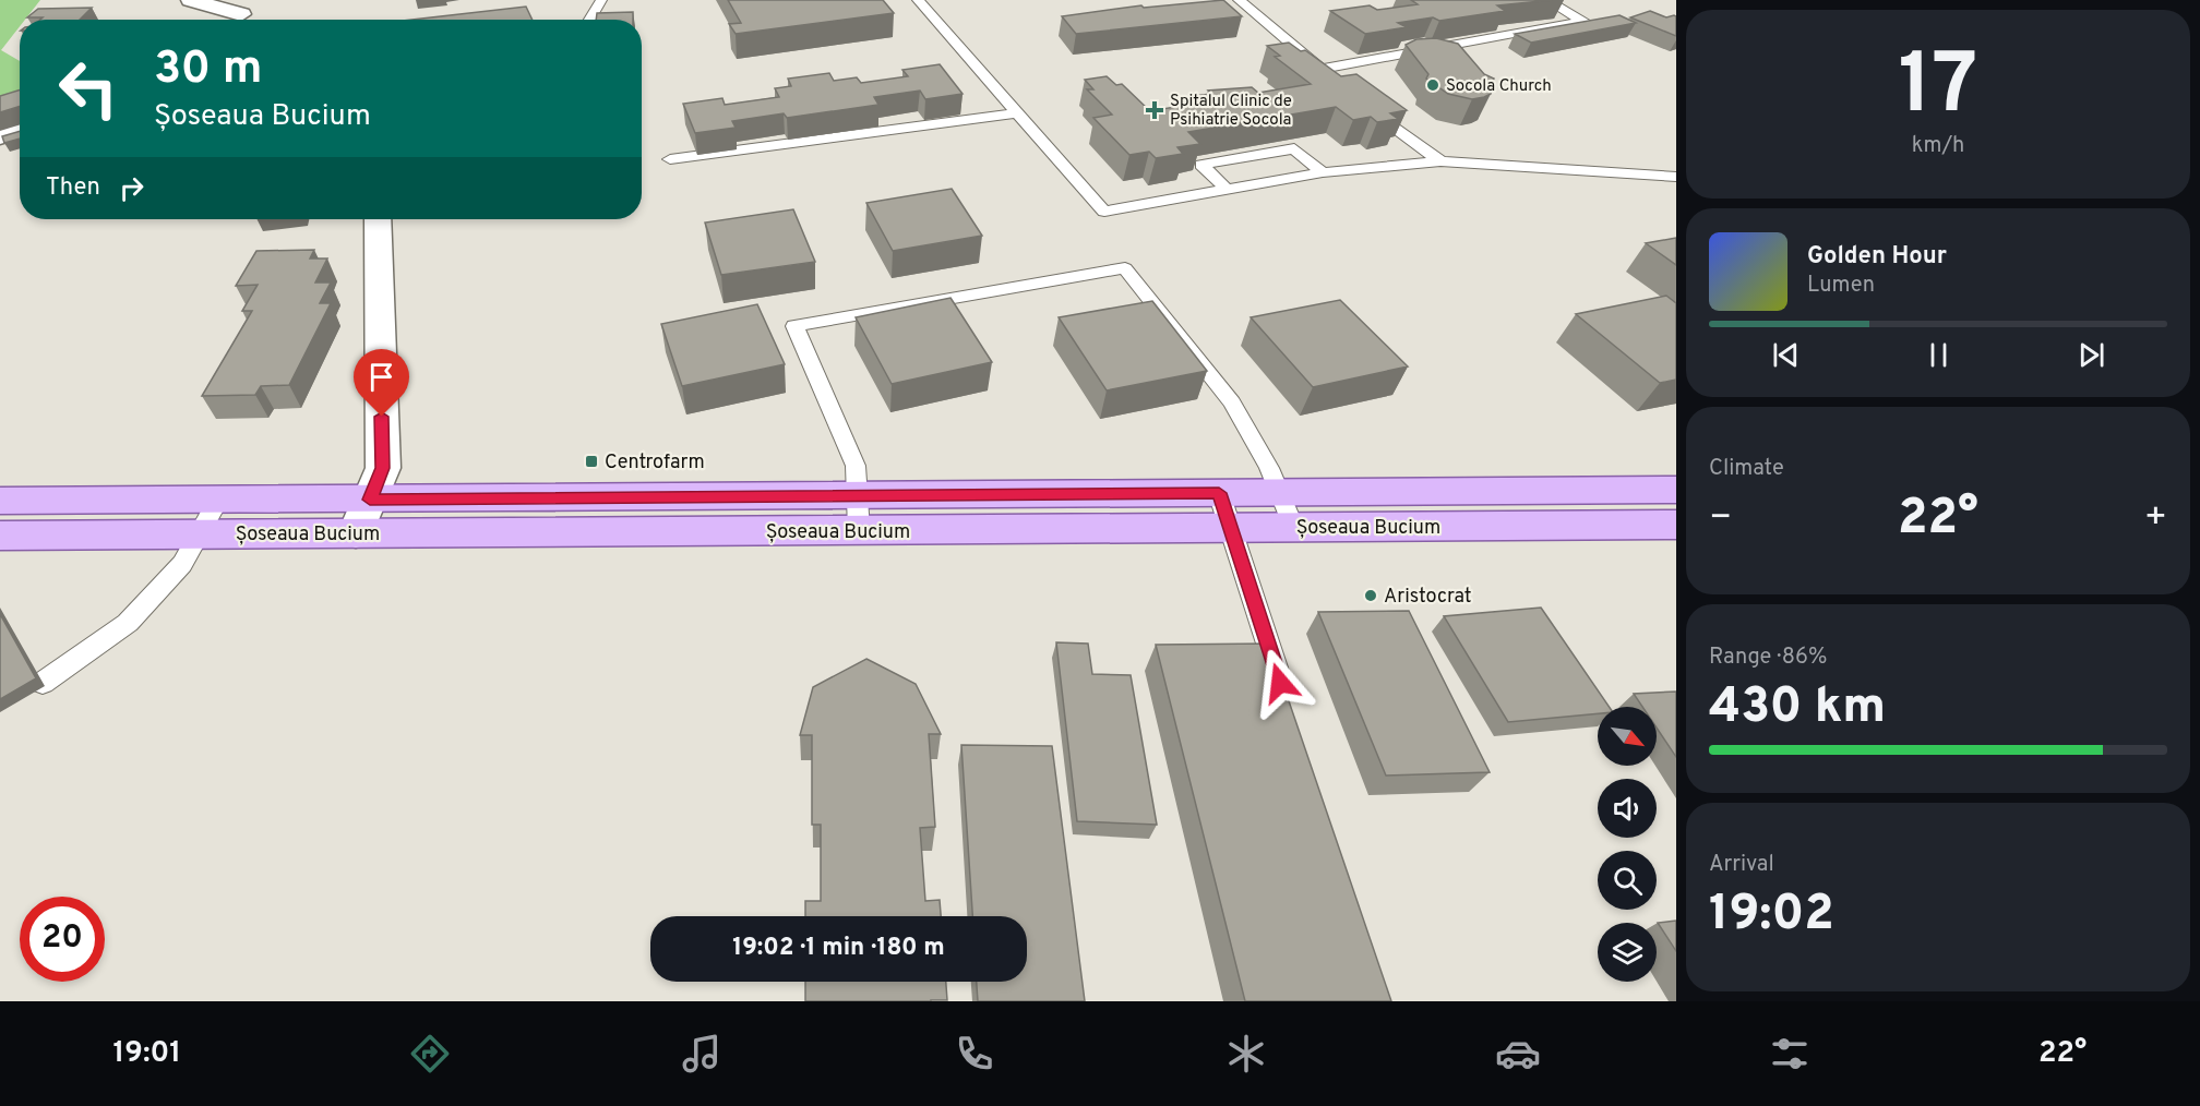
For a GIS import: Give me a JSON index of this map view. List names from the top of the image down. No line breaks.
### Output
{"streets":{"main road":["Șoseaua Bucium"]},"places":{"other":["Socola Church","Aristocrat"],"health":["Spitalul Clinic de Psihiatrie Socola"],"transit":["Centrofarm"]},"north":"bottom right","page":{"tile":[["17","km/h"],"Climate",["Range · 86%","430 km"],["Arrival","19:02"]],"turn":["30 m","Șoseaua Bucium"],"then":"Then","song":["Golden Hour","Lumen"],"heat":["−","22°","+"],"limit":"20","trip":"19:02 · 1 min · 180 m","tabs":["19:01","22°"]}}
